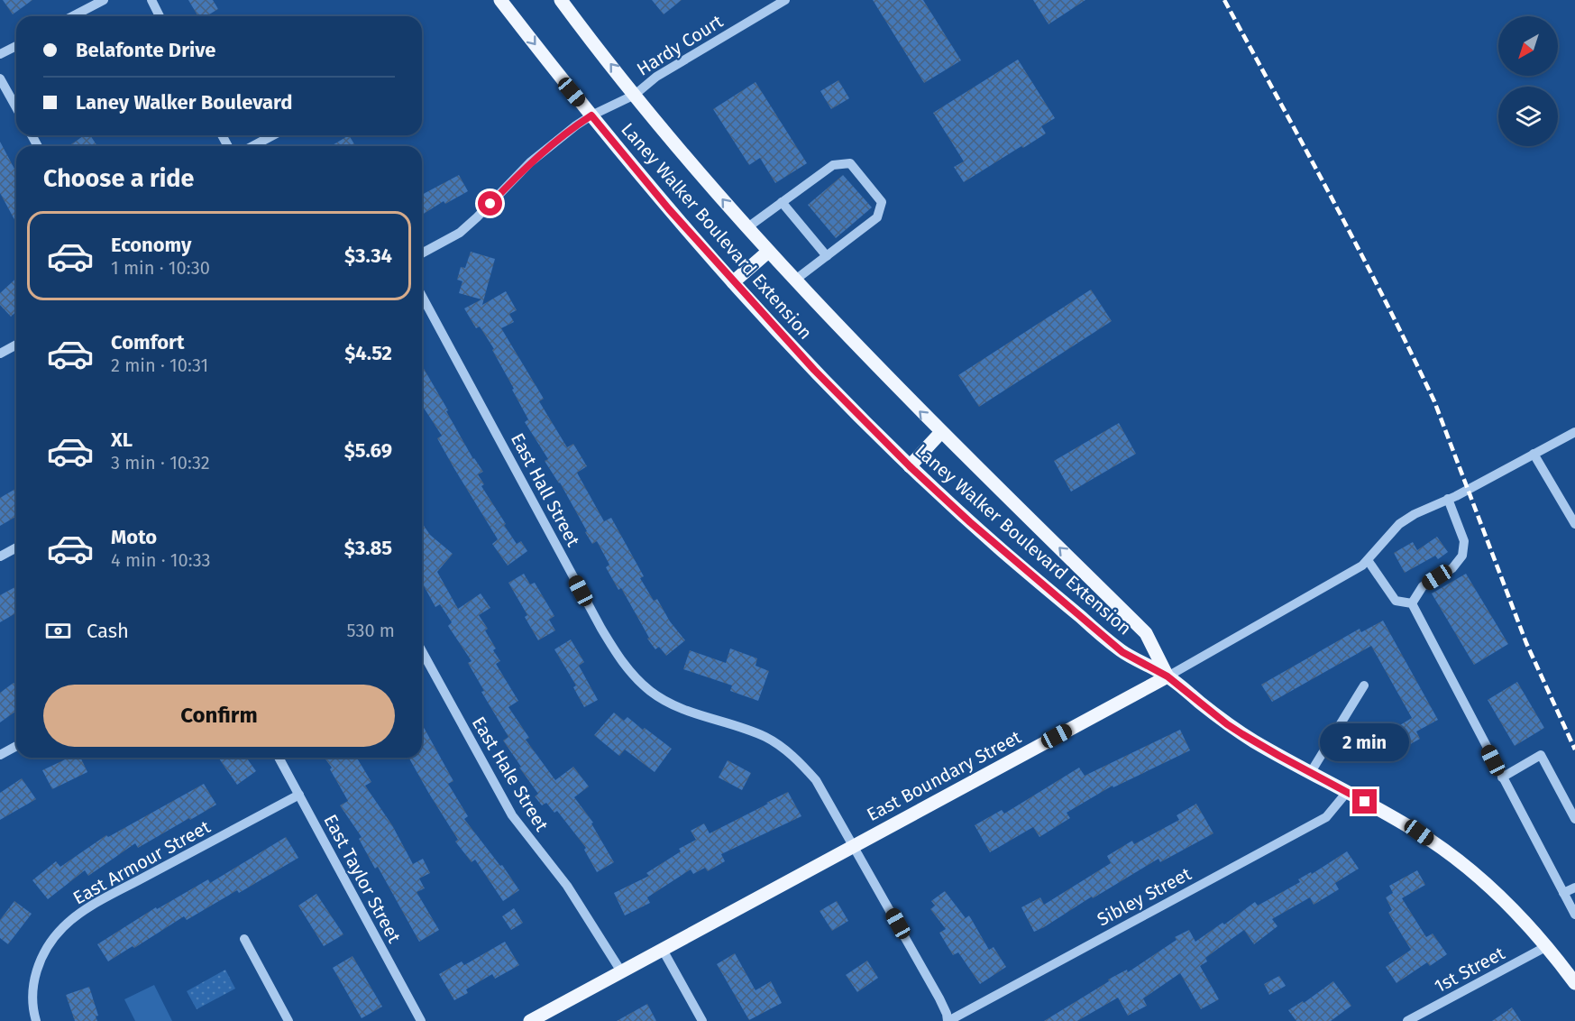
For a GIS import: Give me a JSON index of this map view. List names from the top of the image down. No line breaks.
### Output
{"streets":{"main road":["Laney Walker Boulevard Extension","East Boundary Street"],"street":["Hardy Court","East Hall Street","East Hale Street","East Armour Street","East Taylor Street","Sibley Street","1st Street"]},"crossings":[["Hardy Court","Laney Walker Boulevard Extension"],["Laney Walker Boulevard Extension","East Boundary Street"],["East Hall Street","East Boundary Street"],["East Hall Street","Sibley Street"],["East Hale Street","East Boundary Street"],["East Armour Street","East Taylor Street"]],"north":"bottom left","page":{"banner":["Belafonte Drive","Laney Walker Boulevard"],"heading":"Choose a ride","list":[{"name":"Economy","note":"1 min · 10:30","value":"$3.34"},{"name":"Comfort","note":"2 min · 10:31","value":"$4.52"},{"name":"XL","note":"3 min · 10:32","value":"$5.69"},{"name":"Moto","note":"4 min · 10:33","value":"$3.85"}],"pay":["Cash","530 m"],"buttons":"Confirm","bubble":"2 min"}}
